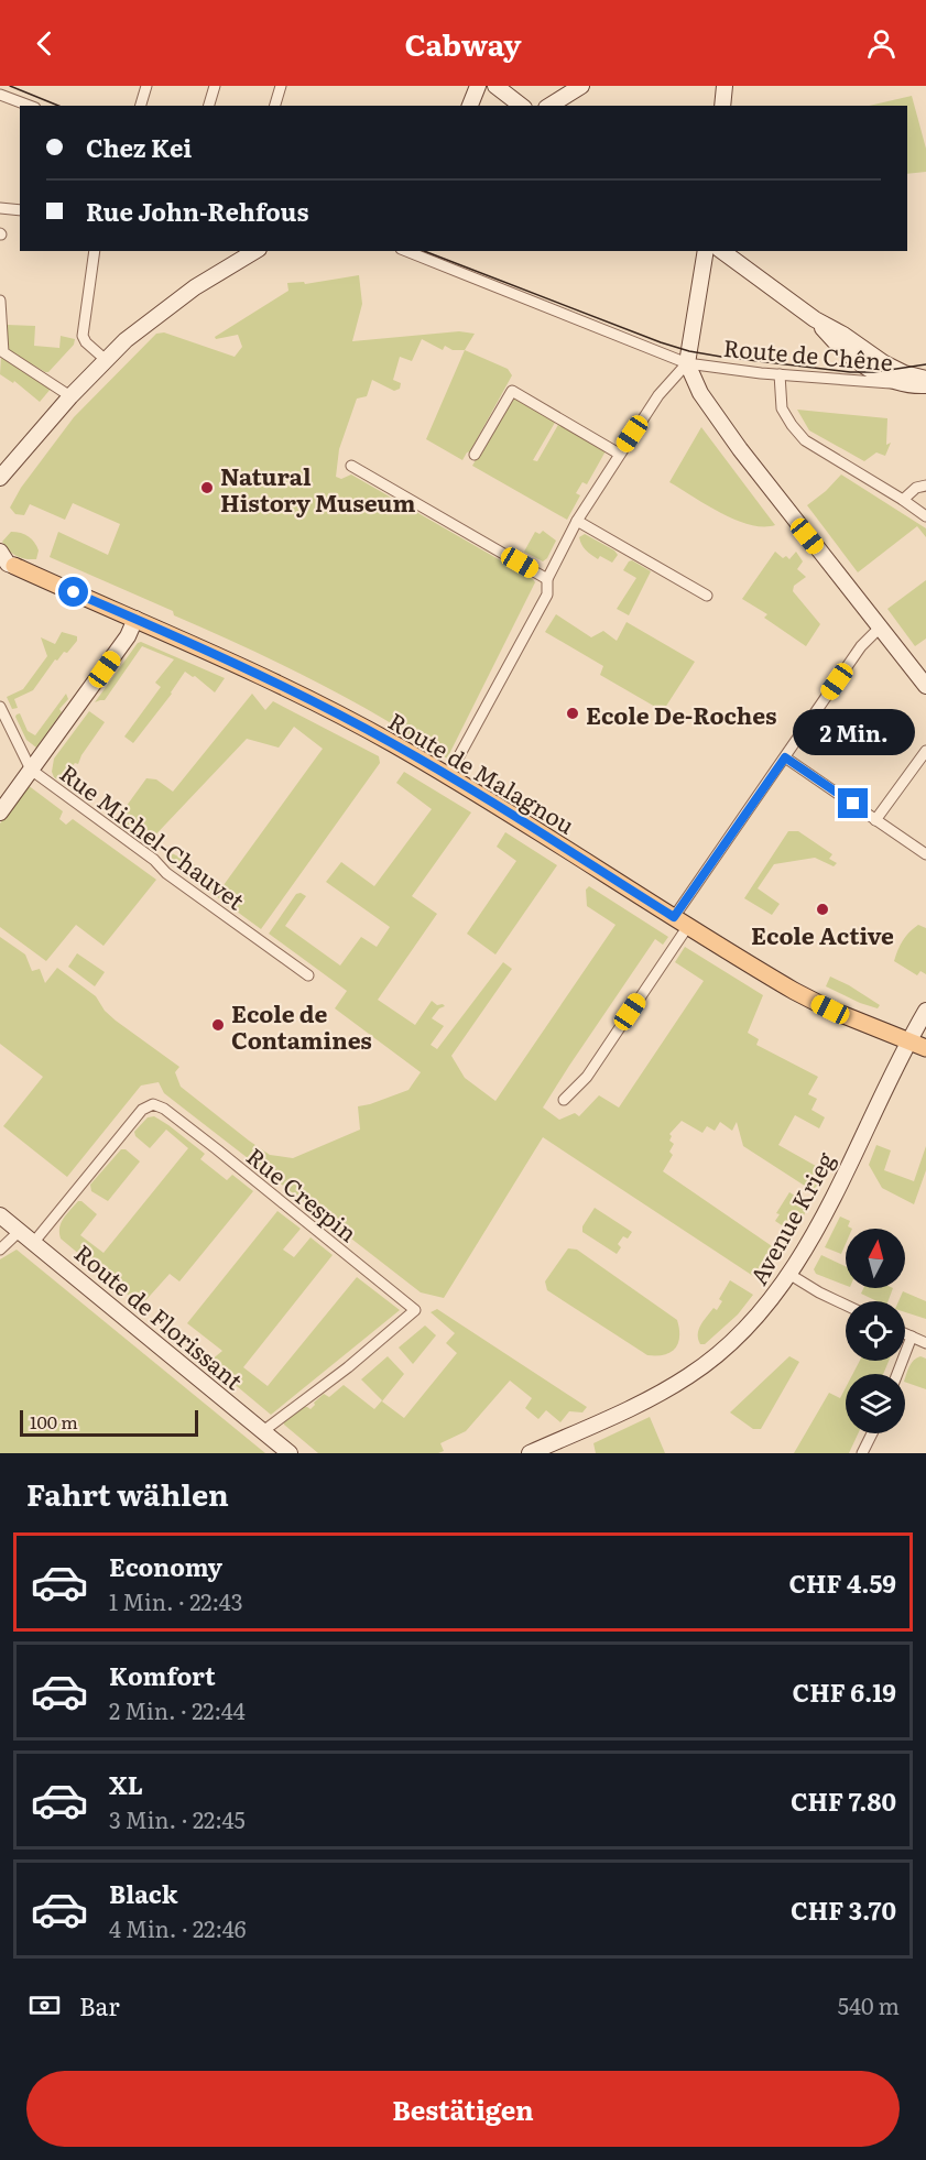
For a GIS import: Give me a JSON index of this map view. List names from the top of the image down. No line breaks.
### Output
{"streets":{"main road":["Route de Chêne","Route de Malagnou","Avenue Krieg","Route de Florissant"],"street":["Rue Michel-Chauvet","Rue Crespin"]},"crossings":[["Route de Malagnou","Avenue Krieg"],["Rue Crespin","Route de Florissant"]],"places":["Natural History Museum","Ecole De-Roches","Ecole Active","Ecole de Contamines"],"scale_bar":"100 m","north":"top","page":{"header":"Cabway","banner":["Chez Kei","Rue John-Rehfous"],"bubble":"2 Min.","scale":"100 m","heading":"Fahrt wählen","list":[{"name":"Economy","note":"1 Min. · 22:43","value":"CHF 4.59"},{"name":"Komfort","note":"2 Min. · 22:44","value":"CHF 6.19"},{"name":"XL","note":"3 Min. · 22:45","value":"CHF 7.80"},{"name":"Black","note":"4 Min. · 22:46","value":"CHF 3.70"}],"pay":["Bar","540 m"],"buttons":"Bestätigen"}}
